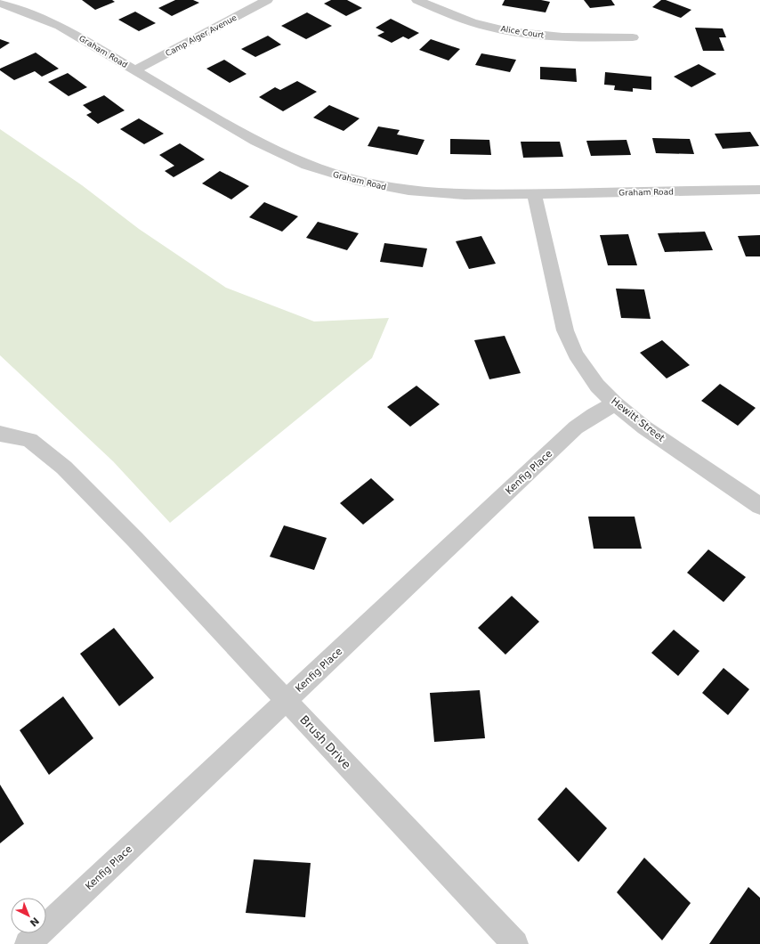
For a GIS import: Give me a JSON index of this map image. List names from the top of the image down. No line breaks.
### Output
{"streets":{"street":["Alice Court","Camp Alger Avenue","Graham Road","Hewitt Street","Kenfig Place","Brush Drive"]},"crossings":[["Camp Alger Avenue","Graham Road"],["Graham Road","Hewitt Street"],["Hewitt Street","Kenfig Place"],["Kenfig Place","Brush Drive"]],"north":"bottom right"}
